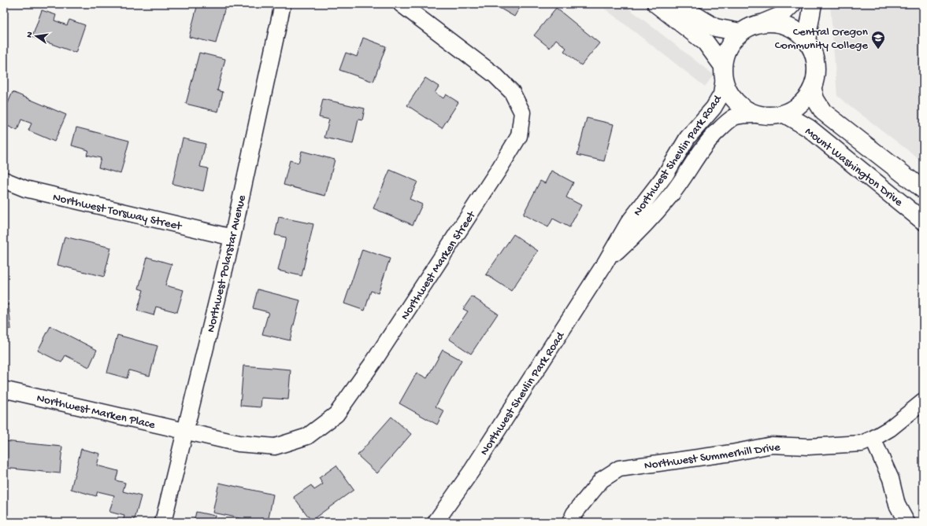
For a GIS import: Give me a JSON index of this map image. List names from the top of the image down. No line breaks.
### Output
{"streets":{"main road":["Mount Washington Drive"],"street":["Northwest Shevlin Park Road","Northwest Torsway Street","Northwest Polarstar Avenue","Northwest Marken Street","Northwest Marken Place","Northwest Summerhill Drive"]},"crossings":[["Northwest Shevlin Park Road","Mount Washington Drive"],["Northwest Torsway Street","Northwest Polarstar Avenue"],["Northwest Polarstar Avenue","Northwest Marken Street"],["Northwest Polarstar Avenue","Northwest Marken Place"],["Northwest Marken Street","Northwest Marken Place"]],"places":{"school or university":["Central Oregon Community College"]},"north":"left"}
